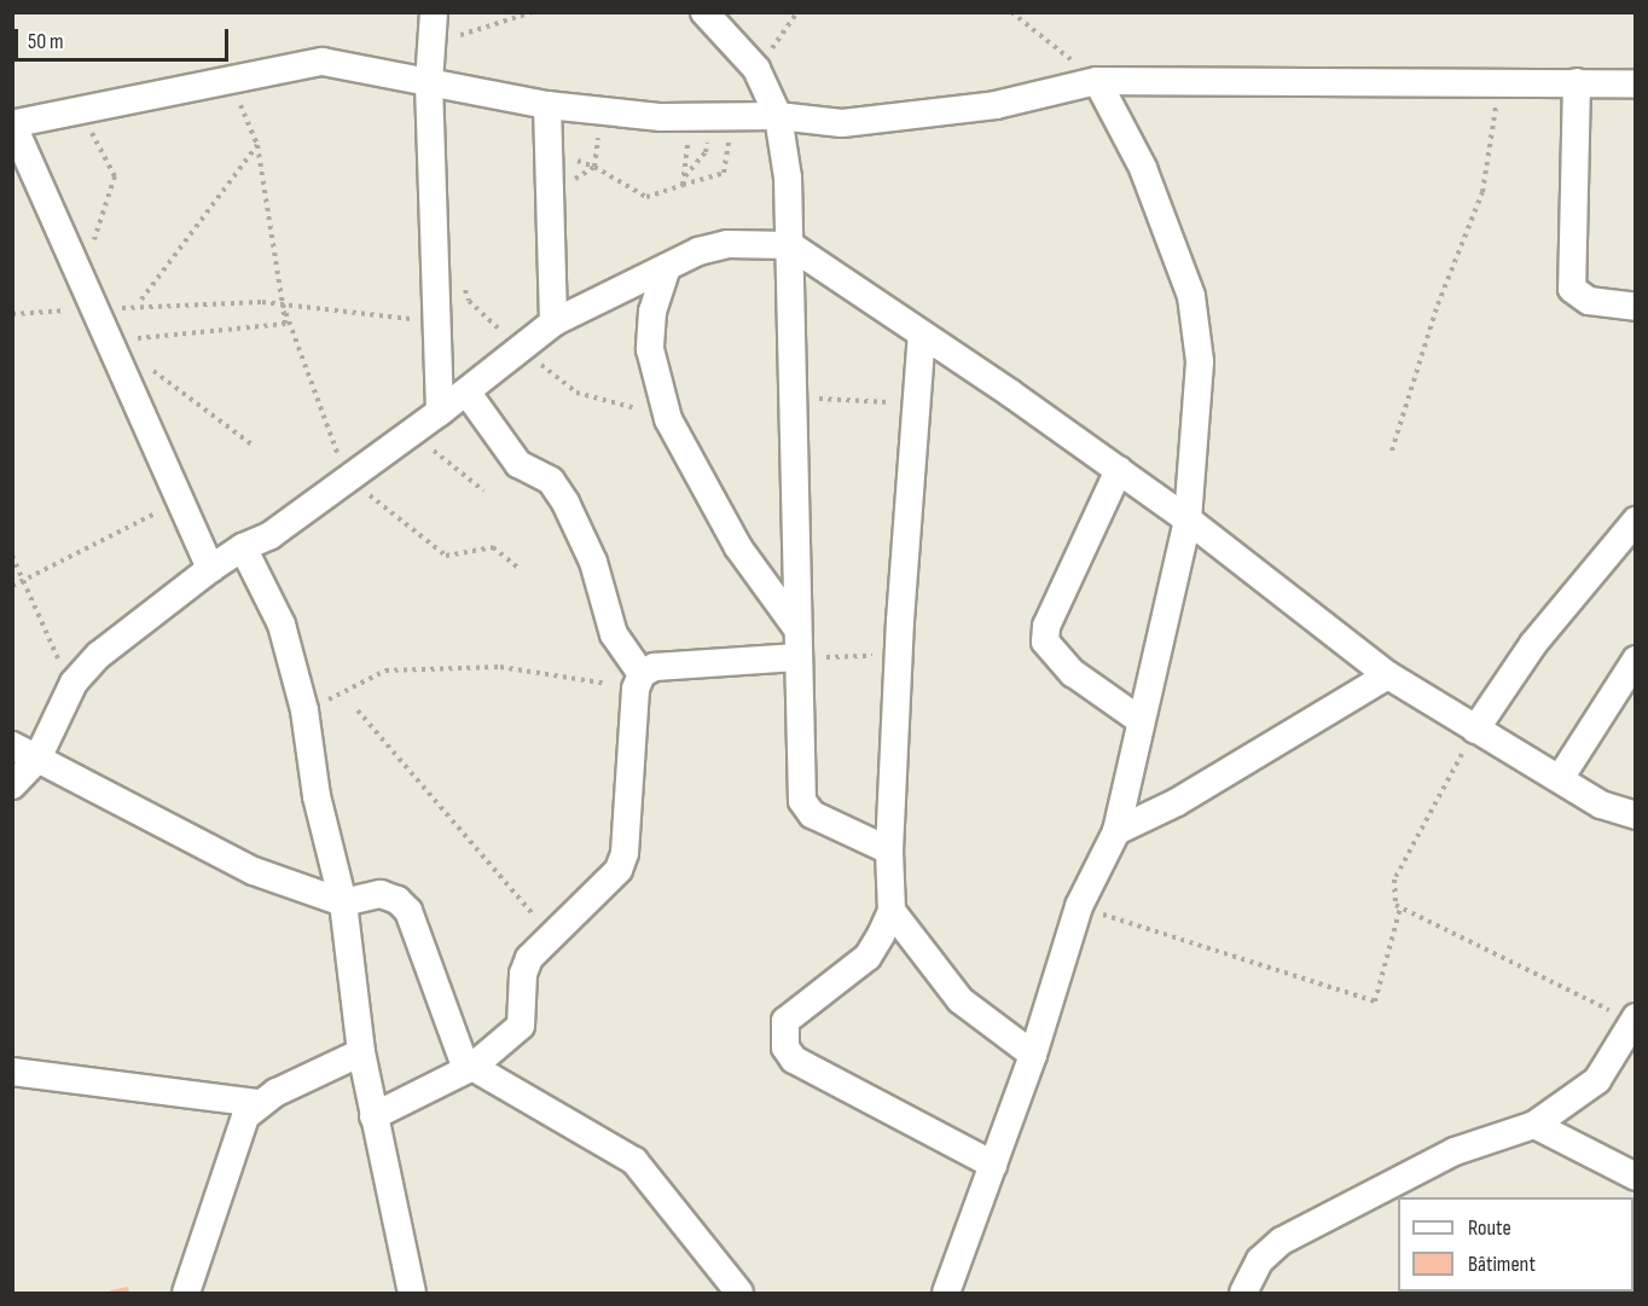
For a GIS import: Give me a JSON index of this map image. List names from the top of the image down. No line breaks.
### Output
{"legend":["Route","Bâtiment"],"scale_bar":"50 m"}
